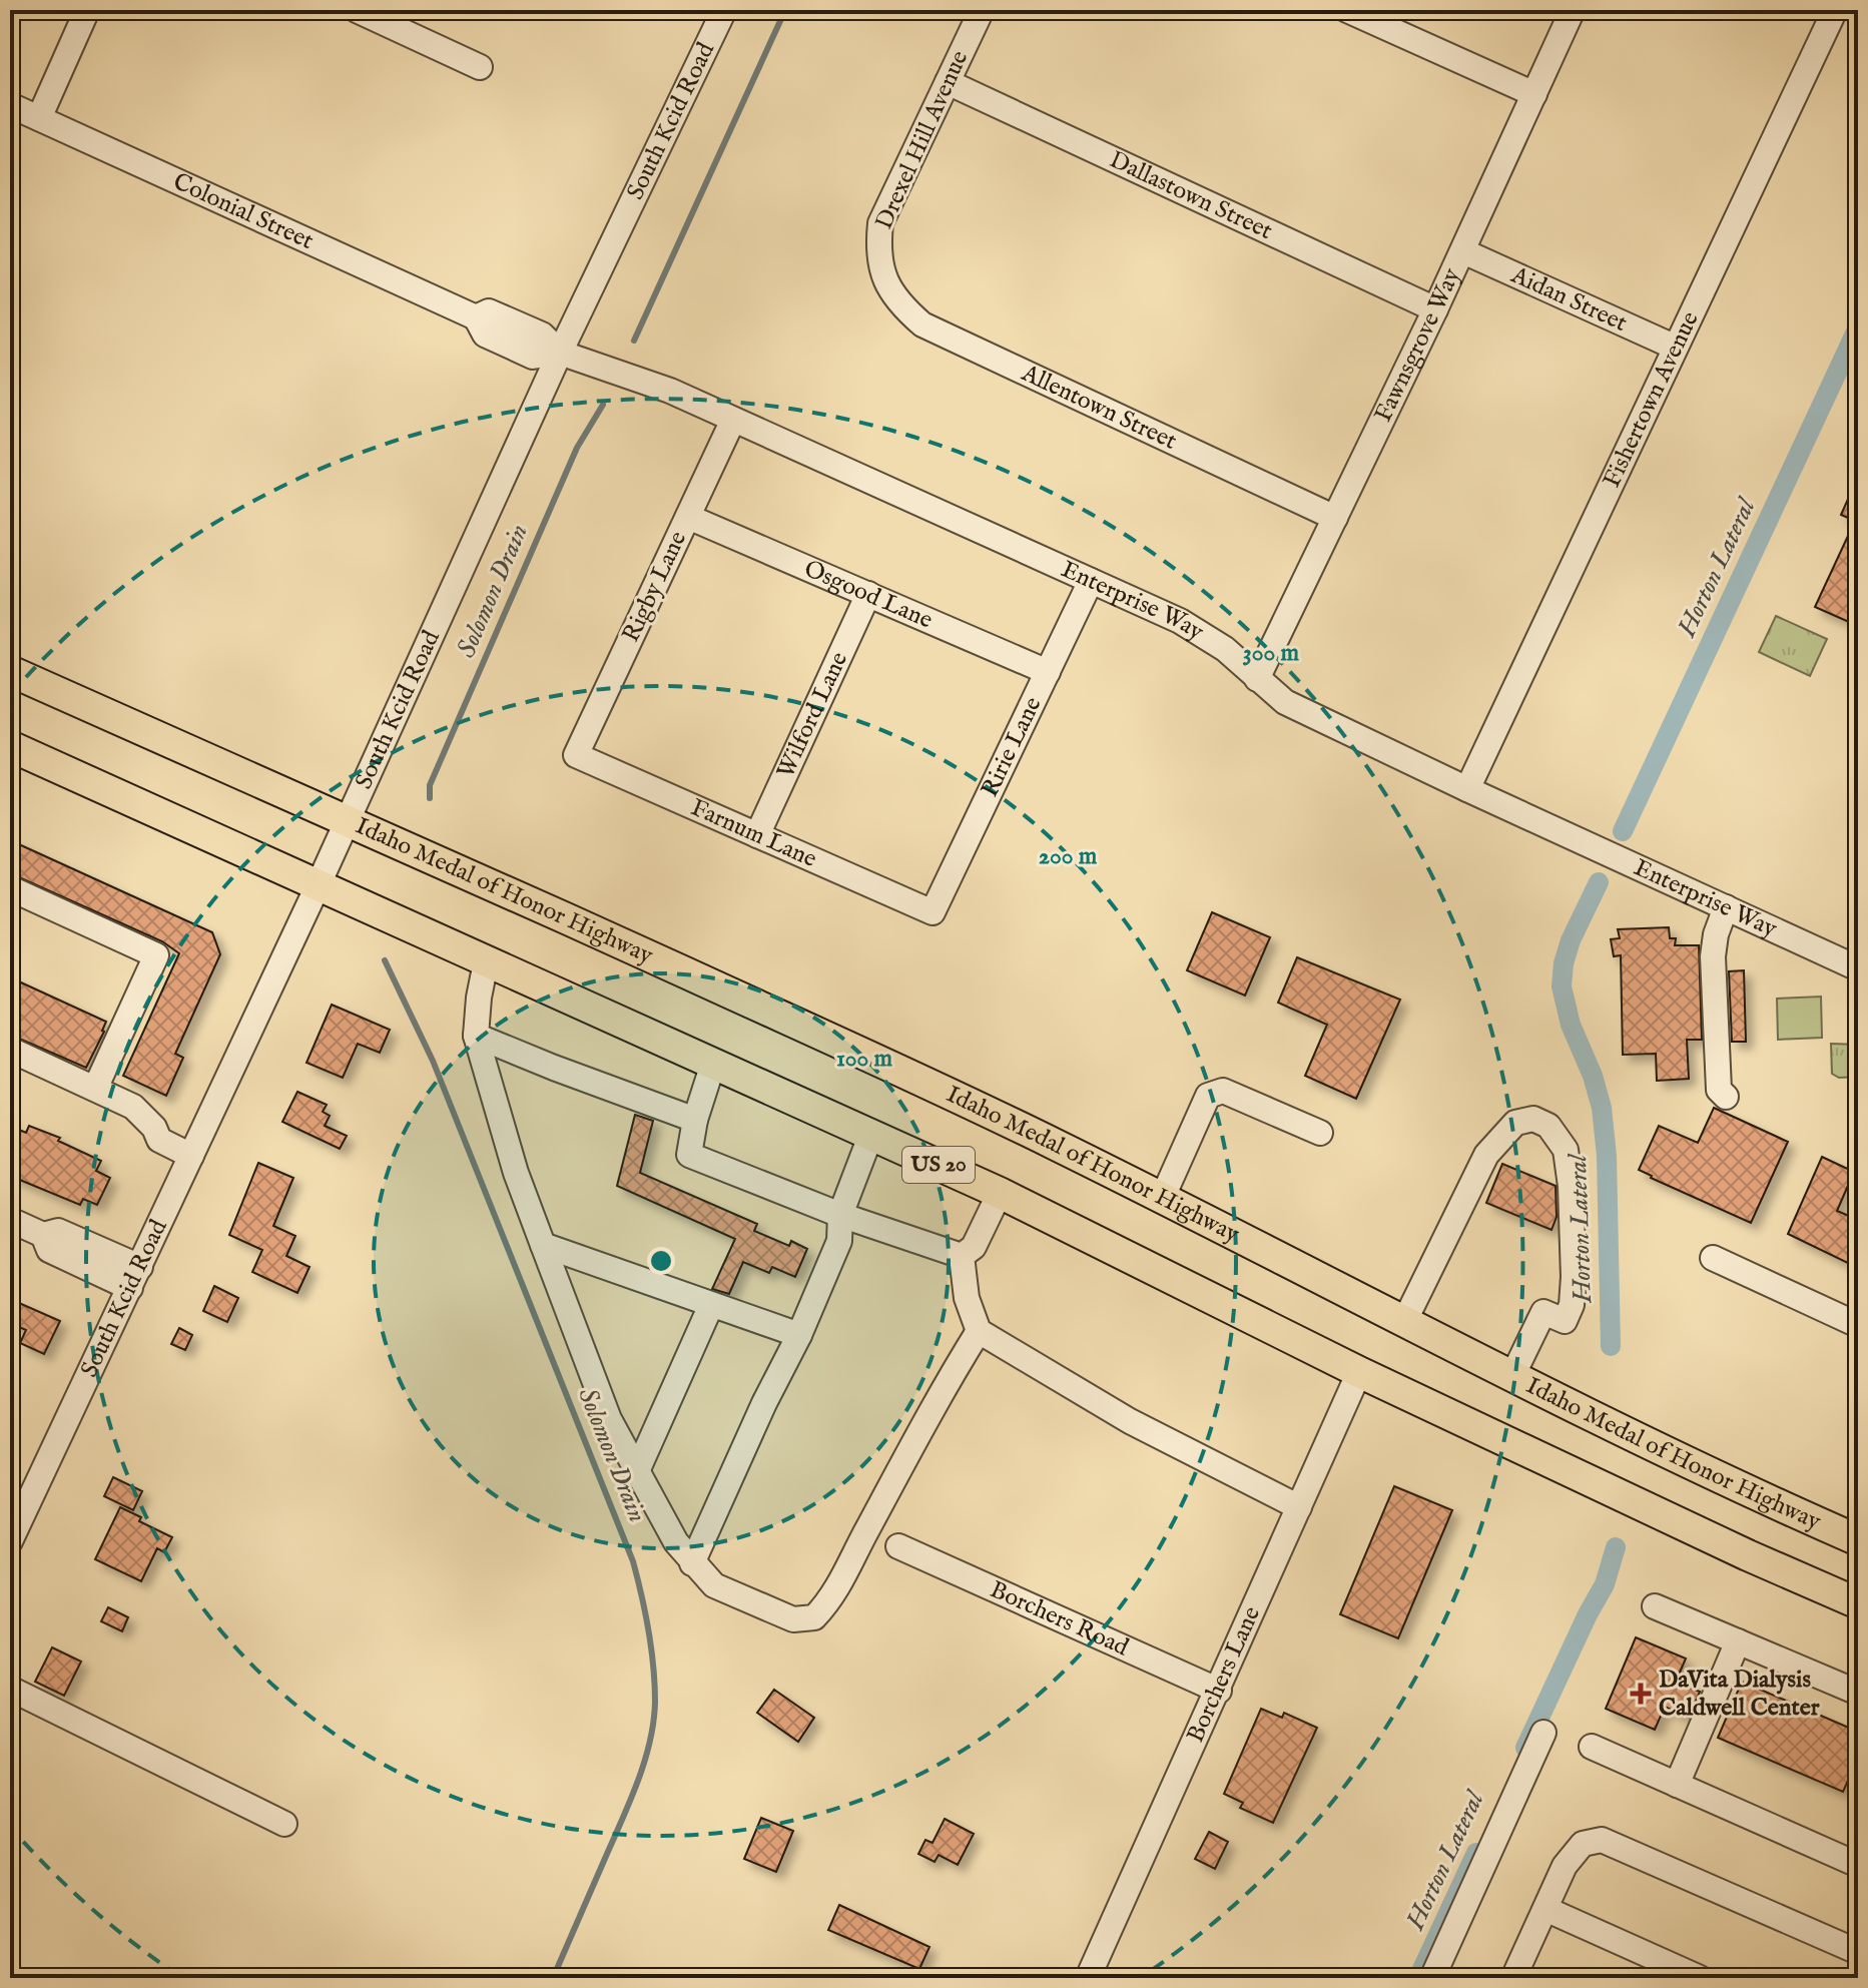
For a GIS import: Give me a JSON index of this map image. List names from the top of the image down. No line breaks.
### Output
{"streets":{"main road":["Idaho Medal of Honor Highway","US 20"],"street":["South Kcid Road","Drexel Hill Avenue","Dallastown Street","Colonial Street","Aidan Street","Fawnsgrove Way","Fishertown Avenue","Allentown Street","Rigby Lane","Osgood Lane","Enterprise Way","Wilford Lane","Ririe Lane","Farnum Lane","Borchers Road","Borchers Lane"]},"crossings":[["South Kcid Road","Colonial Street"],["South Kcid Road","Enterprise Way"],["South Kcid Road","Idaho Medal of Honor Highway"],["South Kcid Road","US 20"],["Drexel Hill Avenue","Dallastown Street"],["Drexel Hill Avenue","Allentown Street"],["Dallastown Street","Fawnsgrove Way"],["Colonial Street","Enterprise Way"],["Aidan Street","Fawnsgrove Way"],["Aidan Street","Fishertown Avenue"],["Fawnsgrove Way","Allentown Street"],["Fawnsgrove Way","Enterprise Way"],["Fishertown Avenue","Enterprise Way"],["Rigby Lane","Osgood Lane"],["Rigby Lane","Enterprise Way"],["Rigby Lane","Farnum Lane"],["Osgood Lane","Wilford Lane"],["Osgood Lane","Ririe Lane"],["Enterprise Way","Ririe Lane"],["Wilford Lane","Farnum Lane"],["Ririe Lane","Farnum Lane"],["US 20","Borchers Lane"],["Borchers Road","Borchers Lane"]],"water":["Horton Lateral","Solomon Drain"],"places":{"health":["DaVita Dialysis Caldwell Center"]},"rings":["300 m","200 m","100 m"]}
